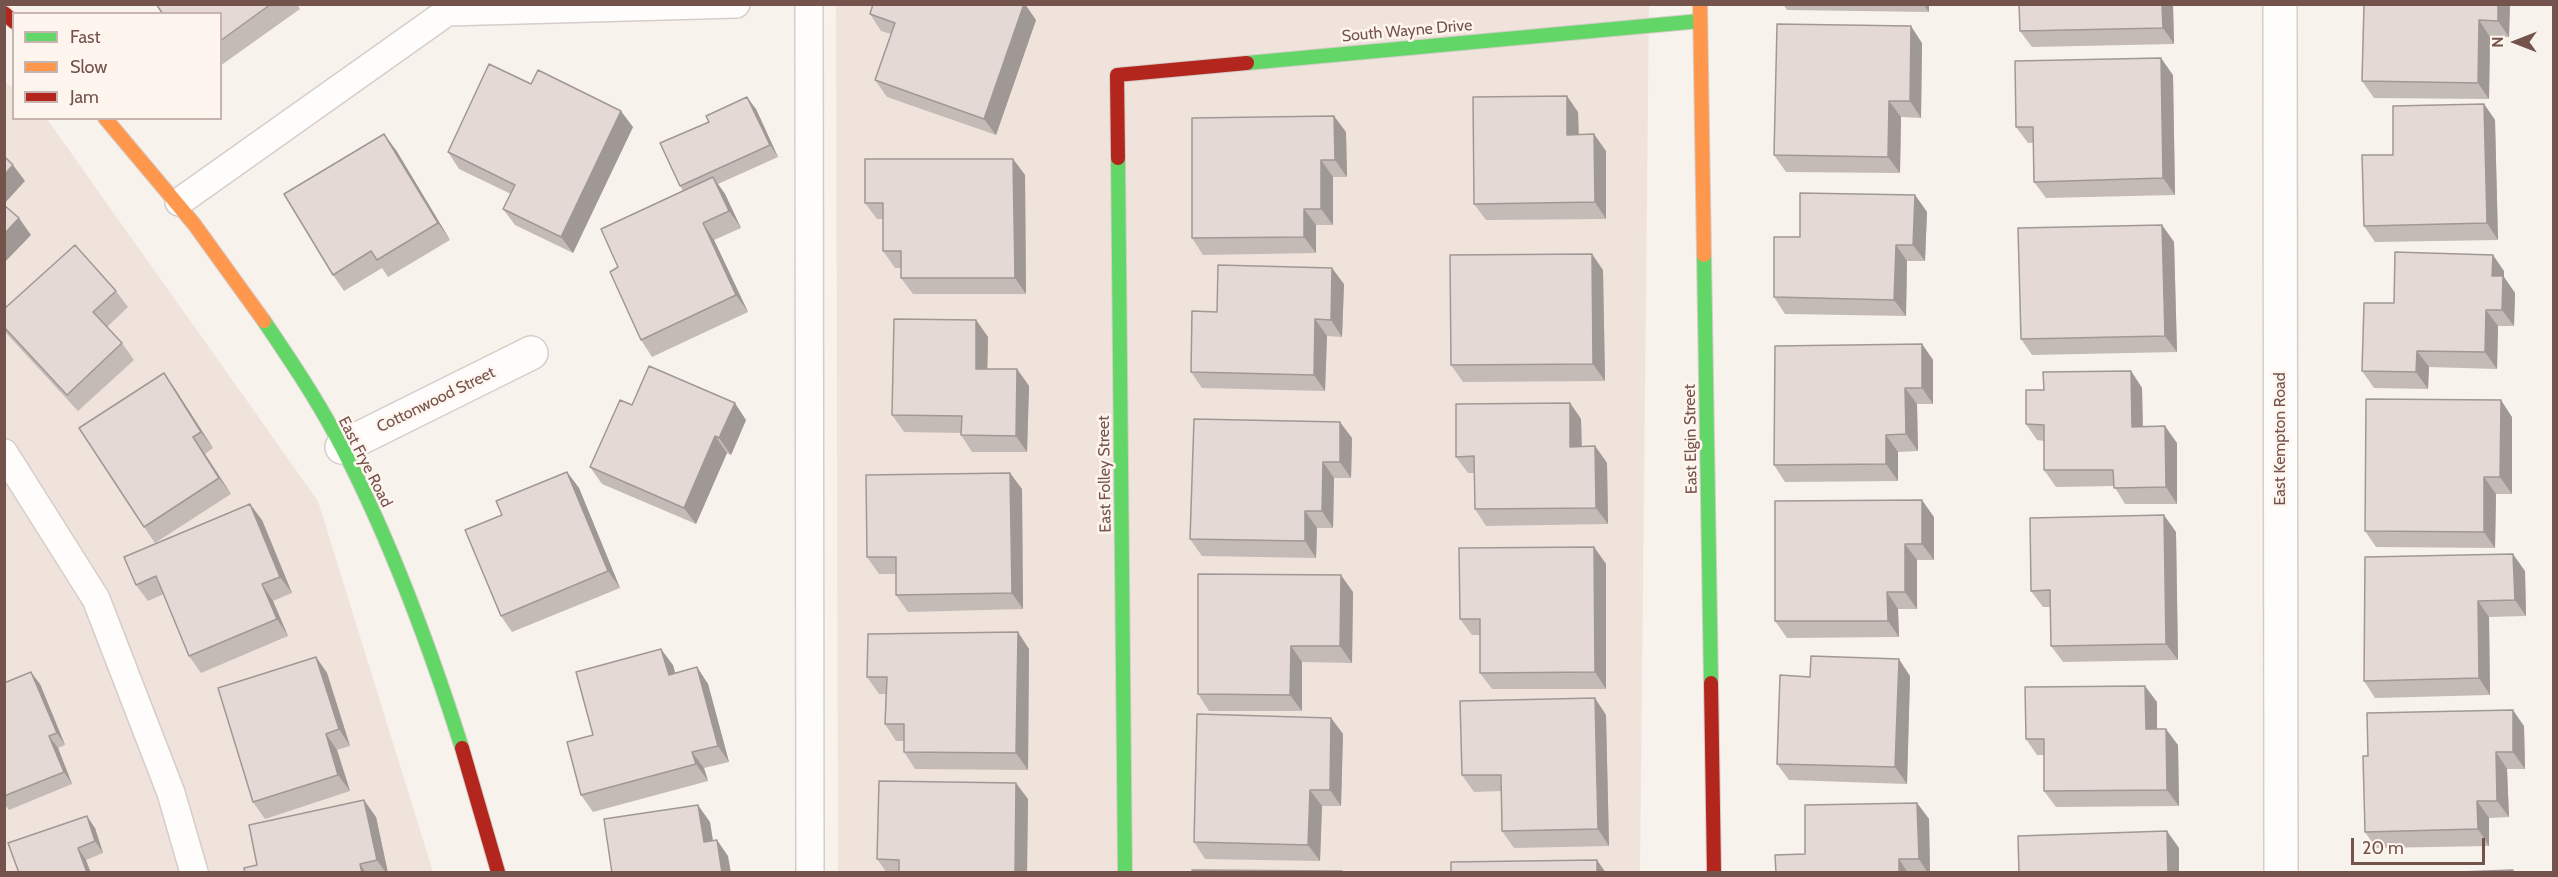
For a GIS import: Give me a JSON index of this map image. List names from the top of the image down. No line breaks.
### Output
{"streets":{"street":["South Wayne Drive","Cottonwood Street","East Elgin Street","East Kempton Road","East Frye Road","East Folley Street"]},"crossings":[["South Wayne Drive","East Elgin Street"],["South Wayne Drive","East Folley Street"],["Cottonwood Street","East Frye Road"]],"legend":["Fast","Slow","Jam"],"scale_bar":"20 m","north":"left"}
